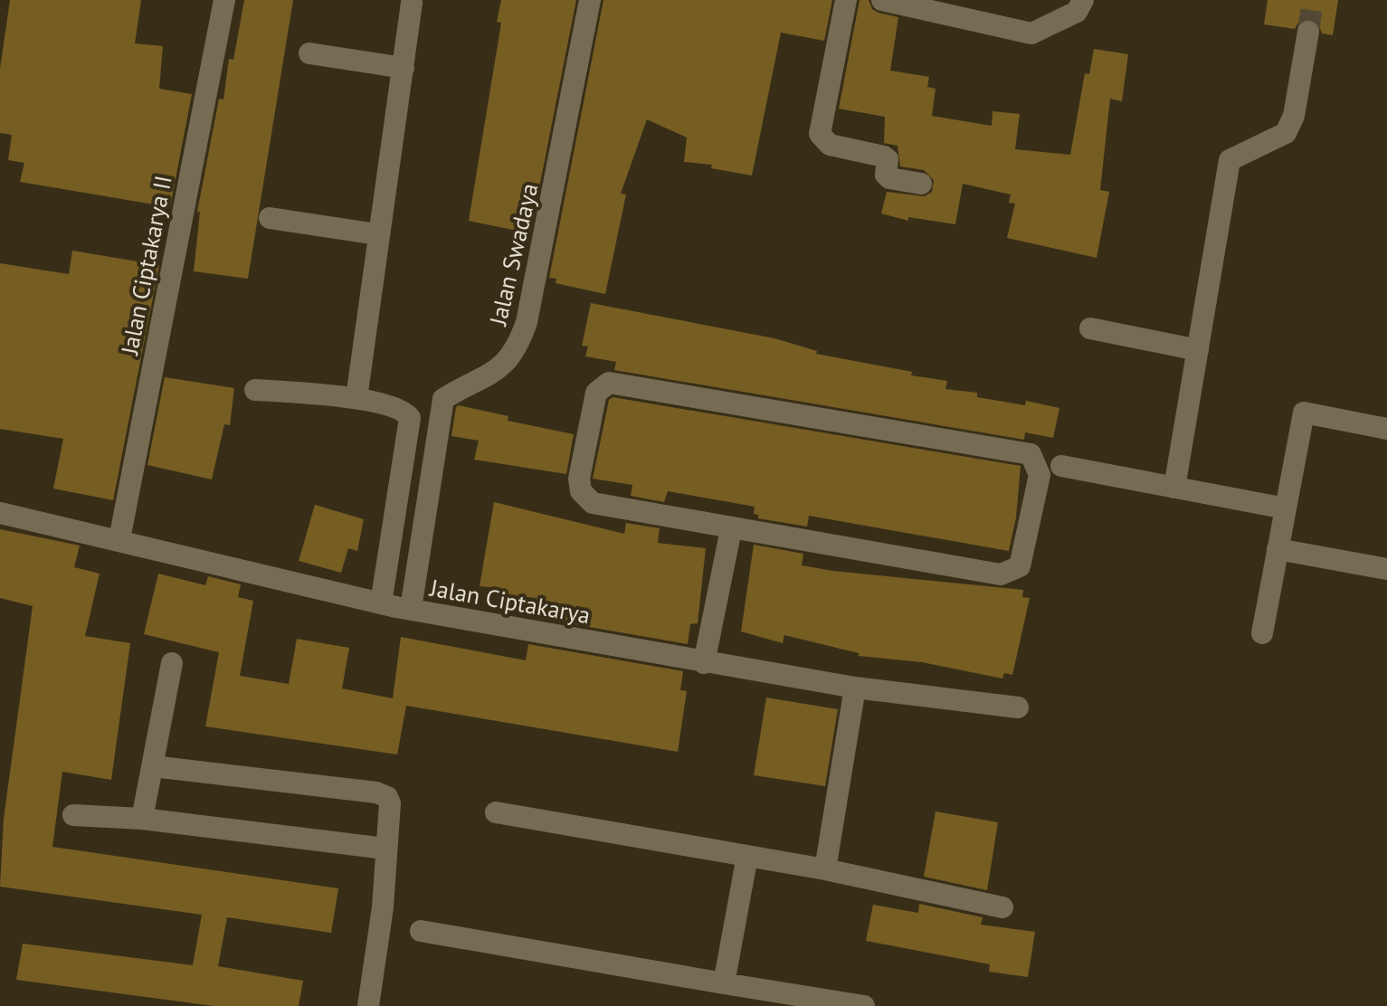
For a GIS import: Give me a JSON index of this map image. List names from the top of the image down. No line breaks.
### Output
{"streets":{"street":["Jalan Swadaya","Jalan Ciptakarya II","Jalan Ciptakarya"]},"crossings":[["Jalan Swadaya","Jalan Ciptakarya"],["Jalan Ciptakarya II","Jalan Ciptakarya"]]}
